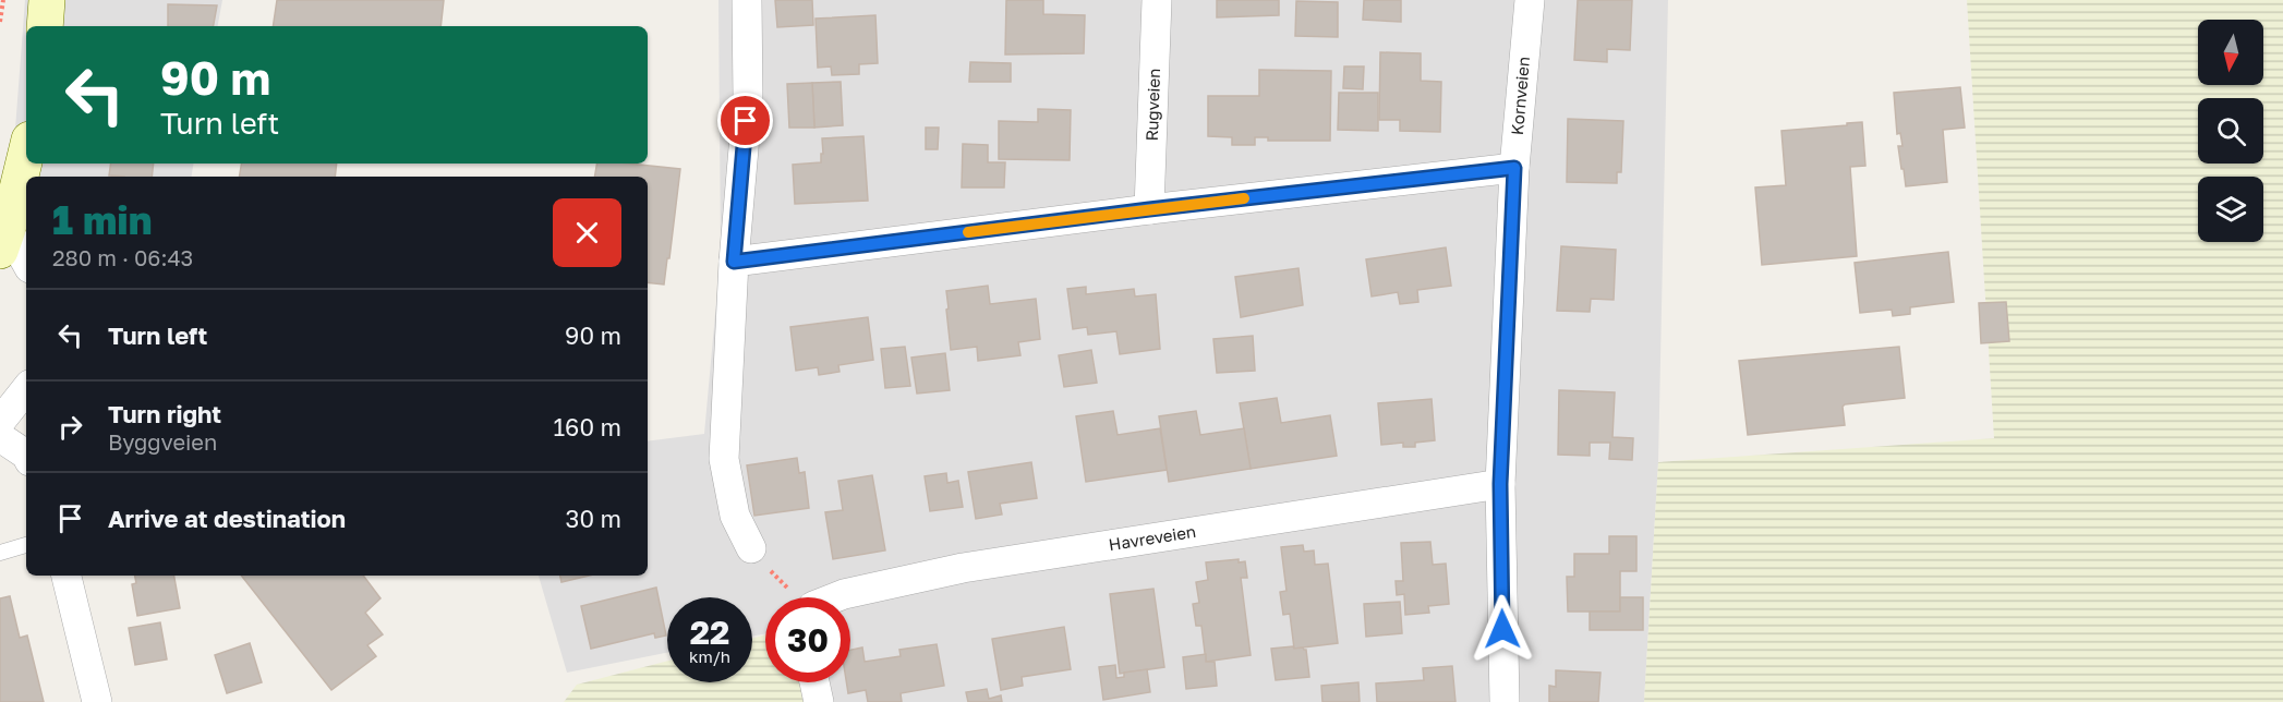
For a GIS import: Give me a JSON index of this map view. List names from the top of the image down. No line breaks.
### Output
{"streets":{"street":["Kornveien","Rugveien","Havreveien"]},"crossings":[["Kornveien","Havreveien"]],"north":"bottom","page":{"turn":["90 m","Turn left"],"heading":["1 min","280 m · 06:43"],"list":[{"name":"Turn left","value":"90 m"},{"name":"Turn right","note":"Byggveien","value":"160 m"},{"name":"Arrive at destination","value":"30 m"}],"speed":"22 km/h","limit":"30"}}
